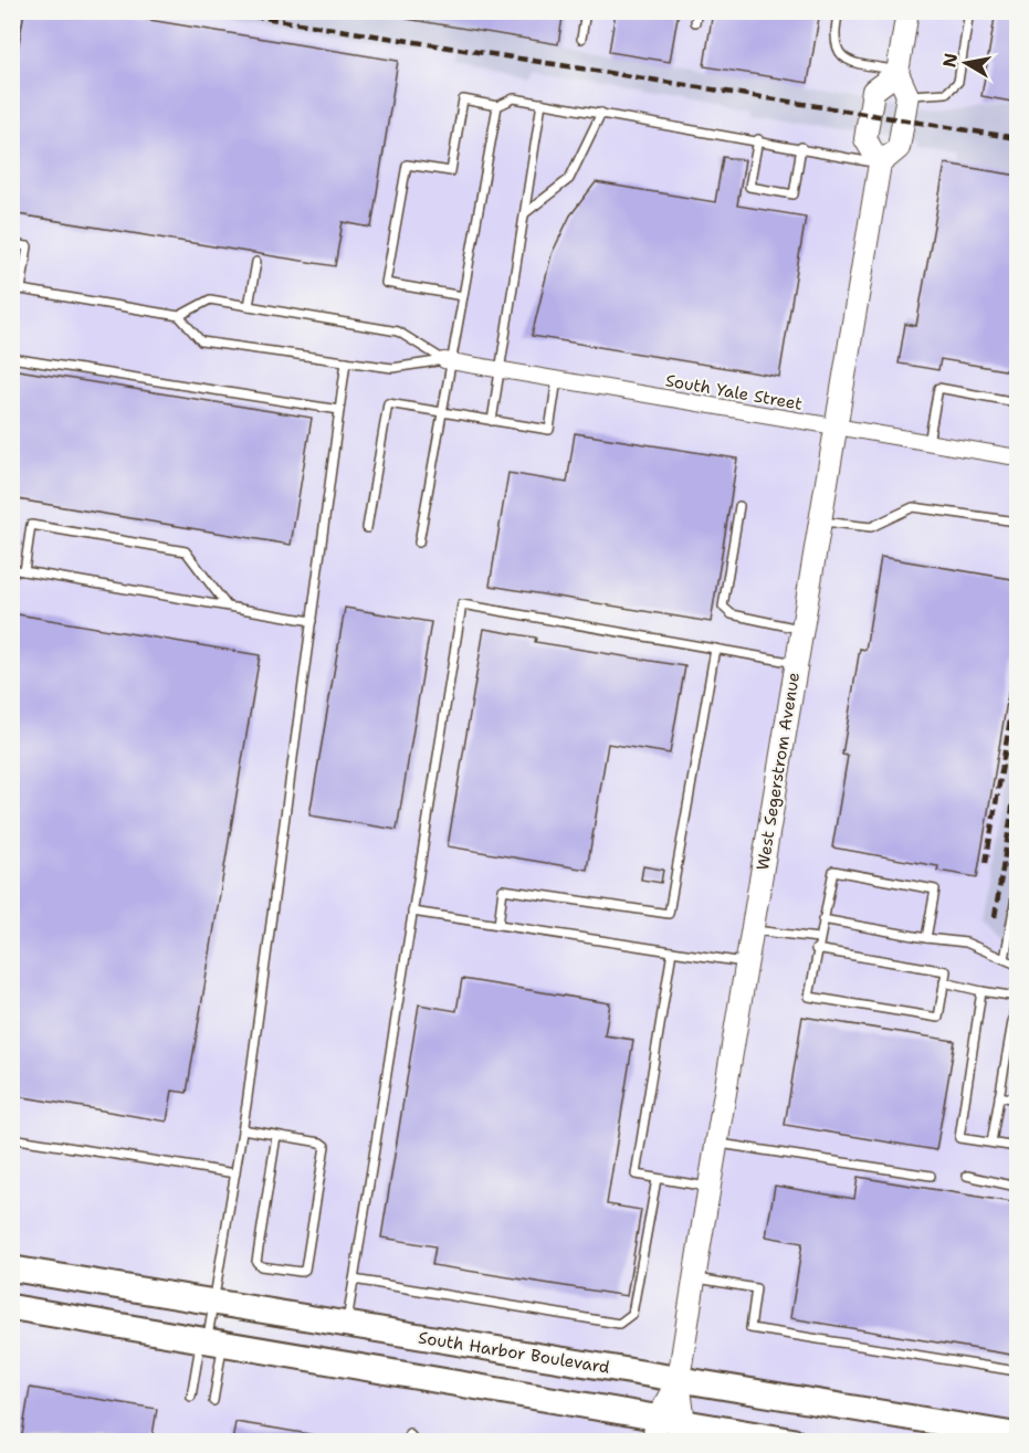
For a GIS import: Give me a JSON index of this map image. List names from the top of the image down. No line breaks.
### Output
{"streets":{"main road":["West Segerstrom Avenue","South Harbor Boulevard"],"street":["South Yale Street"]},"crossings":[["South Yale Street","West Segerstrom Avenue"],["West Segerstrom Avenue","South Harbor Boulevard"]],"north":"left"}
